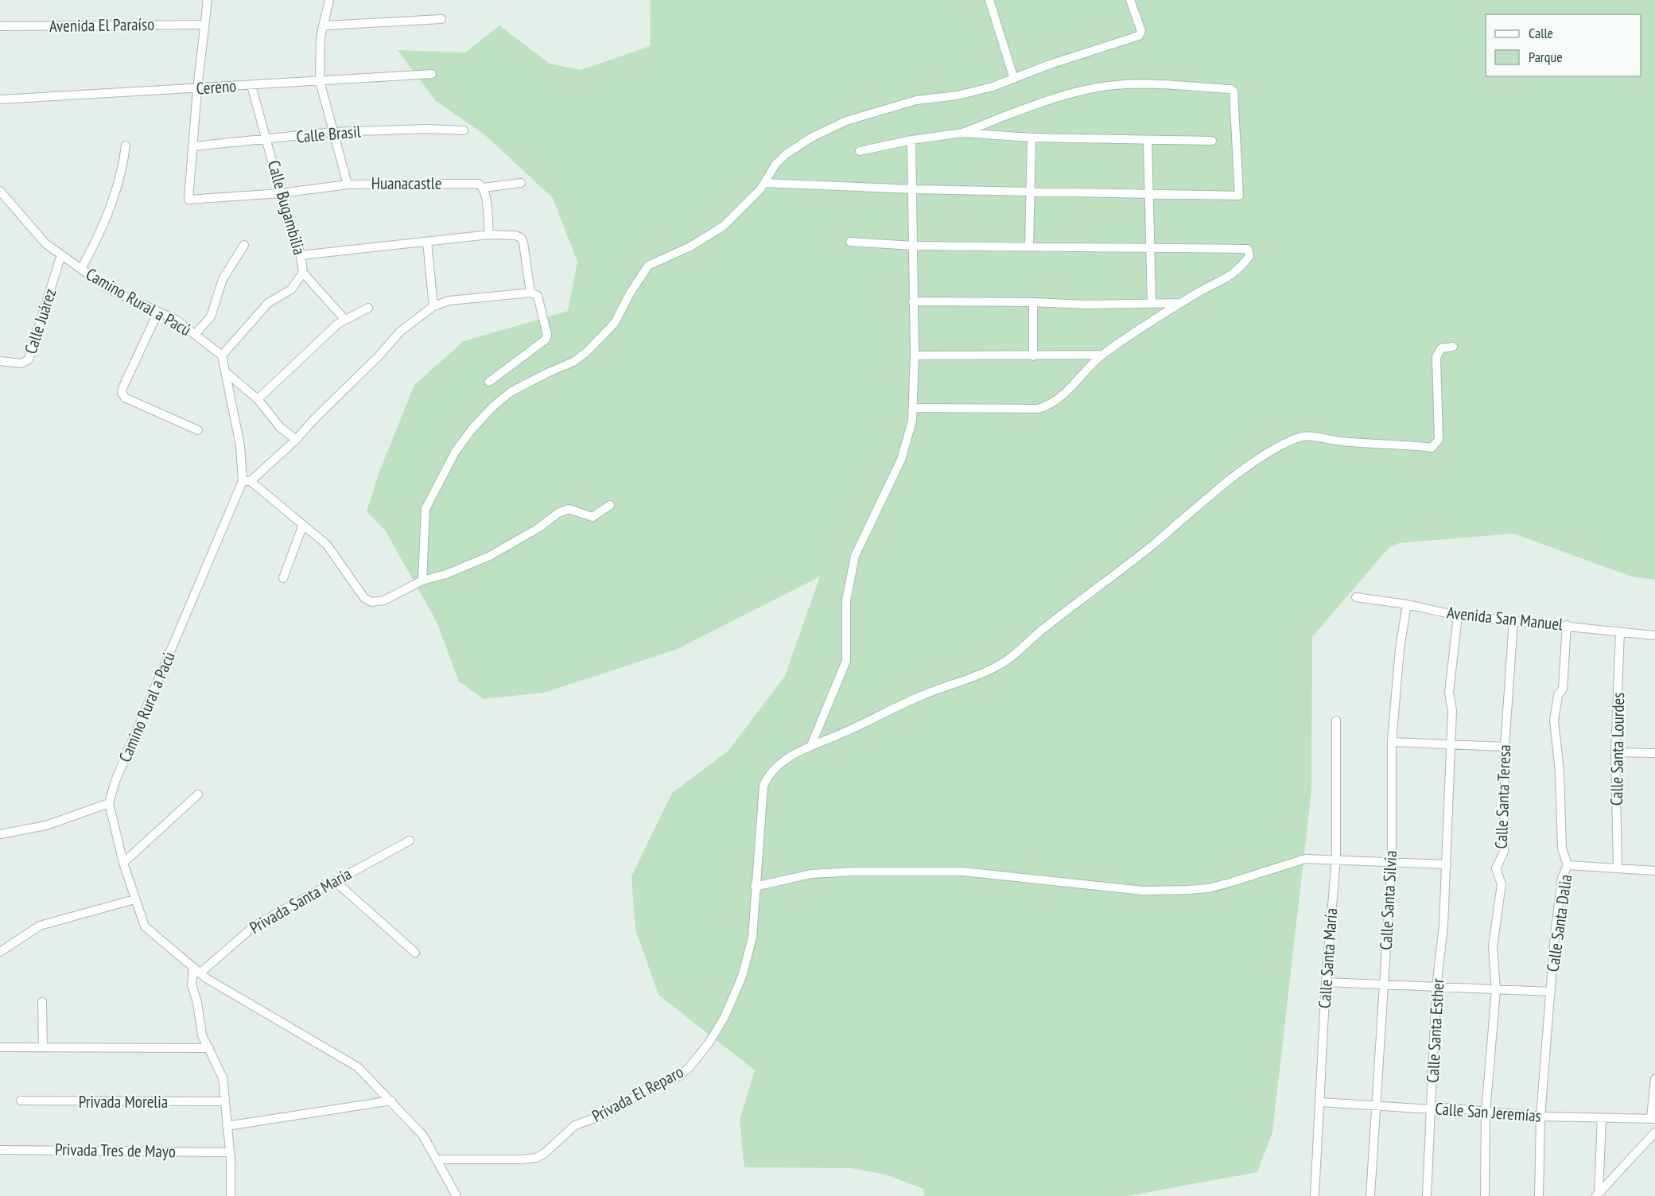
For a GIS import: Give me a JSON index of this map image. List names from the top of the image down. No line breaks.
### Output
{"streets":{"street":["Avenida El Paraíso","Cereno","Calle Brasil","Huanacastle","Calle Bugambilia","Camino Rural a Pacú","Calle Juárez","Avenida San Manuel","Calle Santa Lourdes","Calle Santa Teresa","Calle Santa Silvia","Privada Santa María","Calle Santa Dalia","Calle Santa María","Calle Santa Esther","Privada El Reparo","Privada Morelia","Calle San Jeremías","Privada Tres de Mayo"]},"crossings":[["Cereno","Calle Bugambilia"],["Calle Brasil","Huanacastle"],["Calle Brasil","Calle Bugambilia"],["Huanacastle","Calle Bugambilia"],["Calle Bugambilia","Camino Rural a Pacú"],["Camino Rural a Pacú","Calle Juárez"],["Camino Rural a Pacú","Privada Santa María"],["Camino Rural a Pacú","Privada El Reparo"],["Avenida San Manuel","Calle Santa Lourdes"],["Avenida San Manuel","Calle Santa Teresa"],["Avenida San Manuel","Calle Santa Silvia"],["Avenida San Manuel","Calle Santa Dalia"],["Avenida San Manuel","Calle Santa Esther"],["Calle Santa Teresa","Calle San Jeremías"],["Calle Santa Silvia","Calle San Jeremías"],["Calle Santa Dalia","Calle San Jeremías"],["Calle Santa María","Calle San Jeremías"],["Calle Santa Esther","Calle San Jeremías"]],"legend":["Calle","Parque"]}
